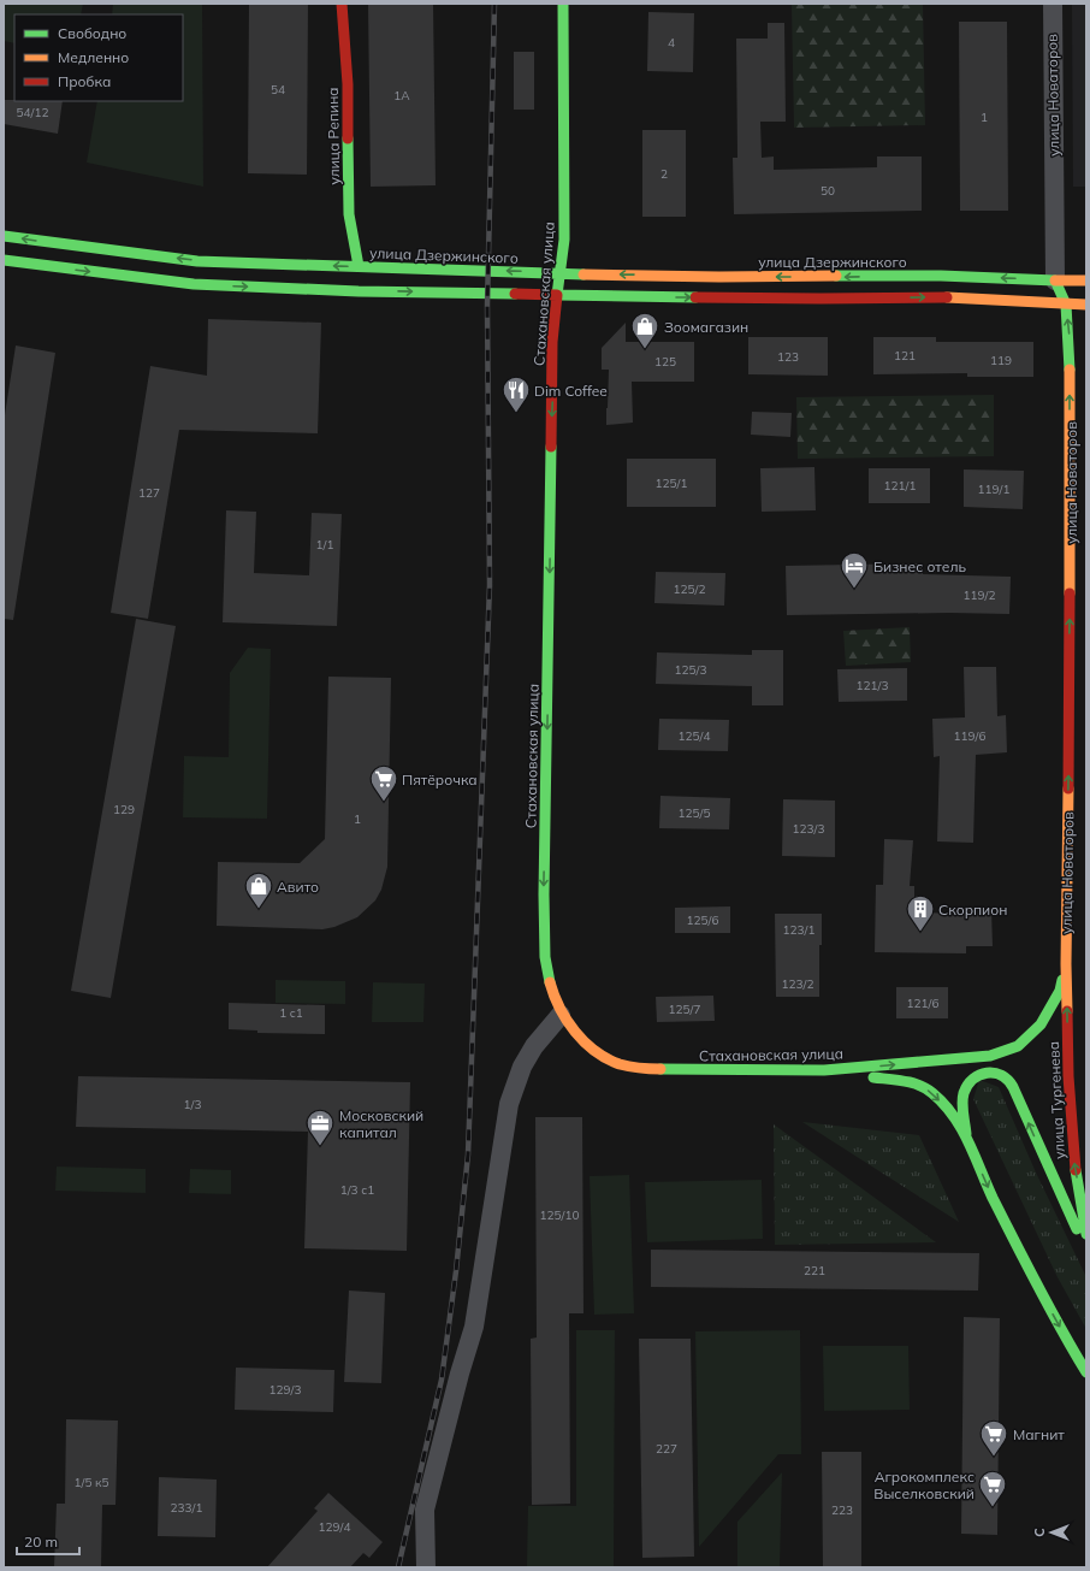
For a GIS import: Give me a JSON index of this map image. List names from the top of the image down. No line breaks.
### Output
{"streets":{"main road":["улица Новаторов","улица Репина","улица Дзержинского","Стахановская улица","улица Тургенева"]},"crossings":[["улица Новаторов","улица Дзержинского"],["улица Новаторов","Стахановская улица"],["улица Новаторов","улица Тургенева"],["улица Репина","улица Дзержинского"],["улица Дзержинского","Стахановская улица"],["Стахановская улица","улица Тургенева"]],"one_way":["улица Новаторов"],"places":{"shop":["Зоомагазин","Авито"],"restaurant":["Dim Coffee"],"hotel":["Бизнес отель"],"supermarket":["Пятёрочка","Магнит","Агрокомплекс Выселковский"],"building":["Скорпион"],"office":["Московский капитал"]},"house_numbers":["4","54","1А","54/12","1","2","50","121","123","119","125","125/1","121/1","119/1","127","1/1","125/2","119/2","125/3","121/3","125/4","119/6","129","125/5","1","123/3","125/6","123/1","123/2","121/6","125/7","1 с1","1/3","1/3 с1","125/10","221","129/3","227","1/5 к5","233/1","223","129/4"],"legend":["Свободно","Медленно","Пробка"],"scale_bar":"20 m","north":"left"}
